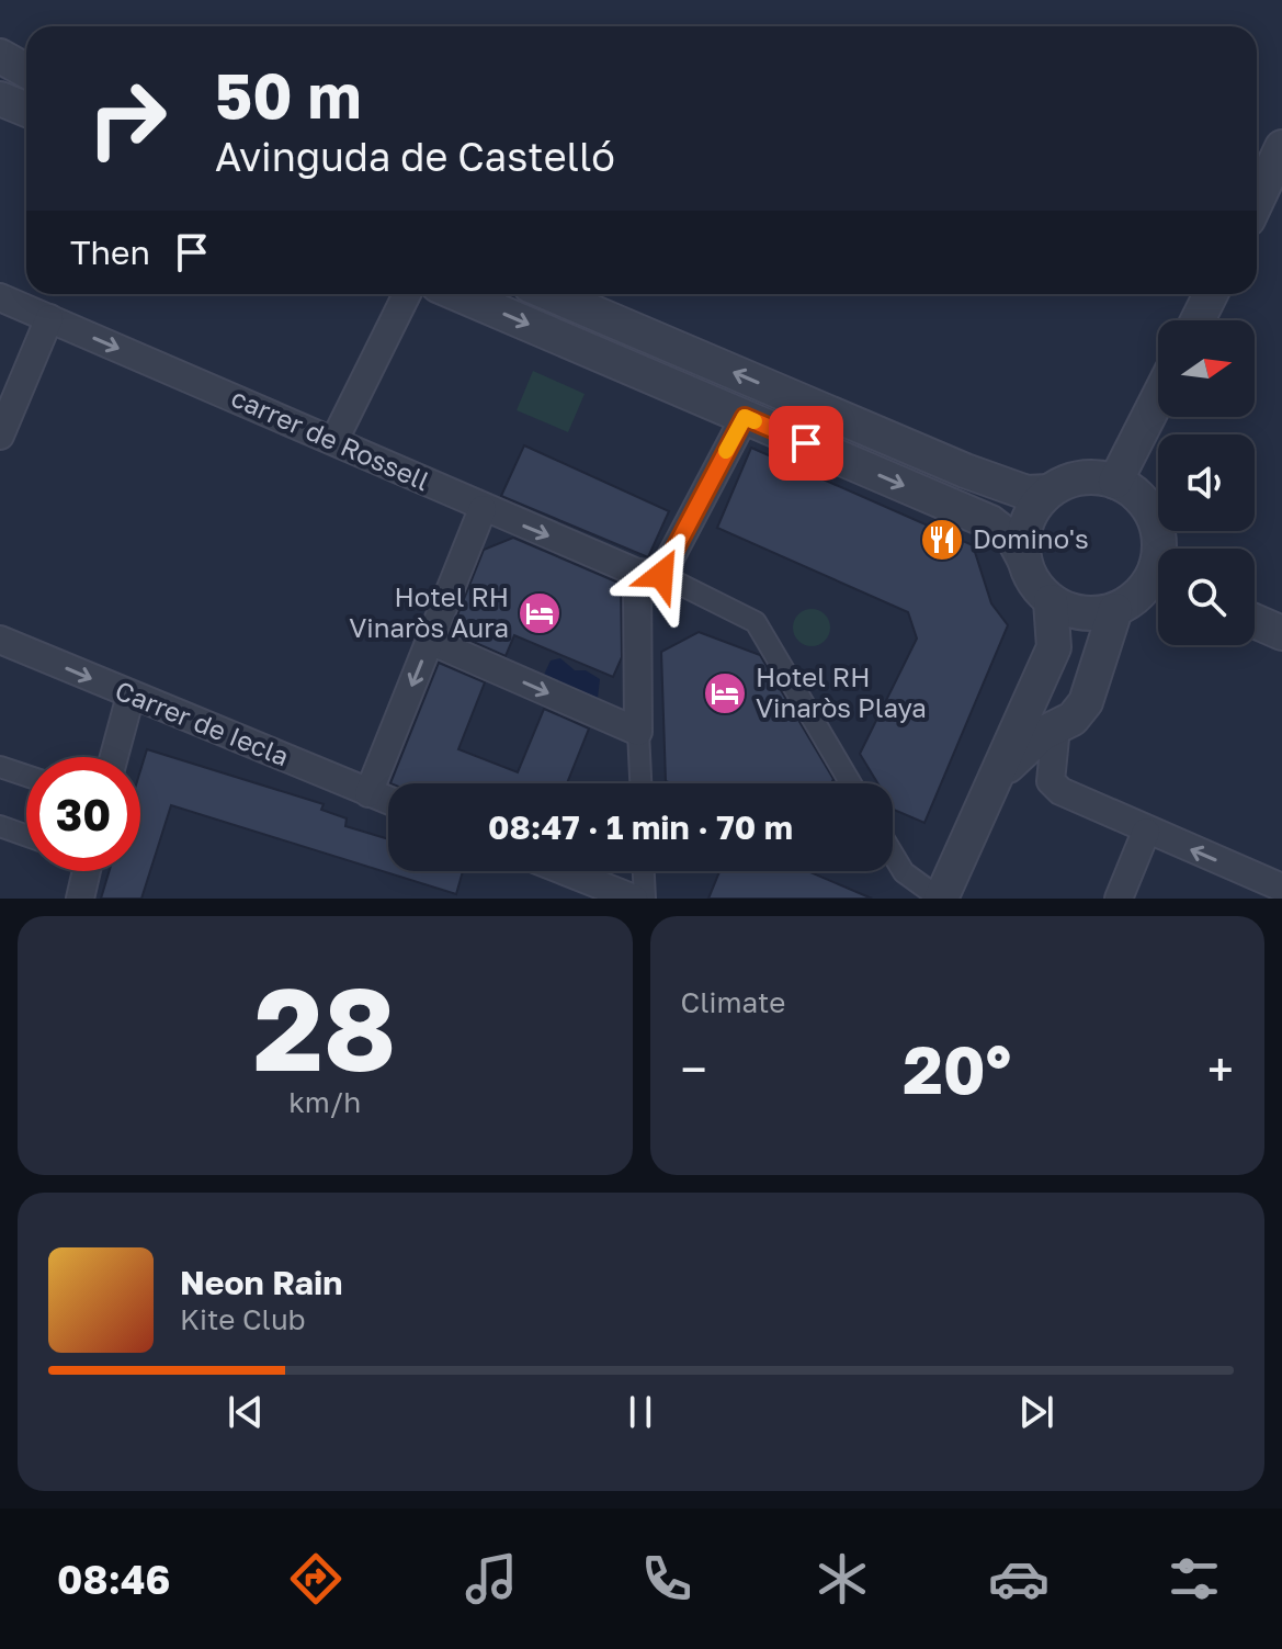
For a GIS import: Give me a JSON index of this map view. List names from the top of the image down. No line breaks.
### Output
{"streets":{"street":["carrer de Rossell","Carrer de Iecla"]},"places":{"restaurant":["Domino's"],"hotel":["Hotel RH Vinaròs Aura","Hotel RH Vinaròs Playa"]},"north":"right","page":{"turn":["50 m","Avinguda de Castelló"],"then":"Then","limit":"30","trip":"08:47 · 1 min · 70 m","tile":[["28","km/h"],"Climate"],"heat":["−","20°","+"],"song":["Neon Rain","Kite Club"],"tabs":"08:46"}}
